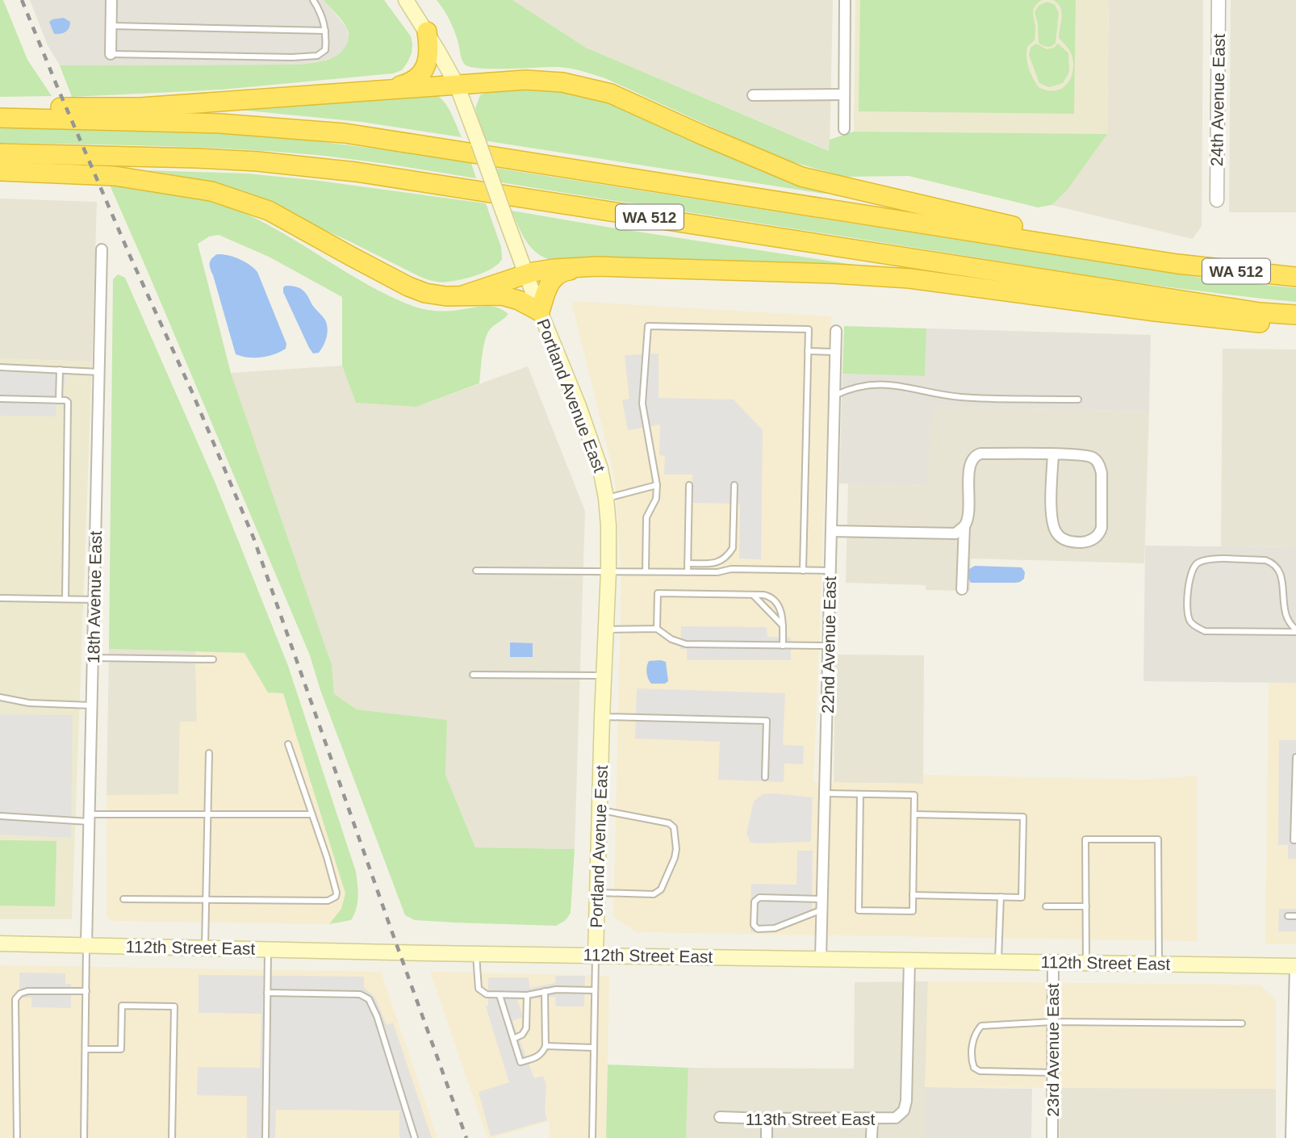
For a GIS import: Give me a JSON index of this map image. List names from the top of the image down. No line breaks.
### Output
{"streets":{"highway":["WA 512"],"main road":["Portland Avenue East","112th Street East"],"street":["24th Avenue East","18th Avenue East","22nd Avenue East","23rd Avenue East","113th Street East"]},"crossings":[["Portland Avenue East","112th Street East"],["18th Avenue East","112th Street East"],["22nd Avenue East","112th Street East"],["112th Street East","23rd Avenue East"],["112th Street East","113th Street East"]]}
